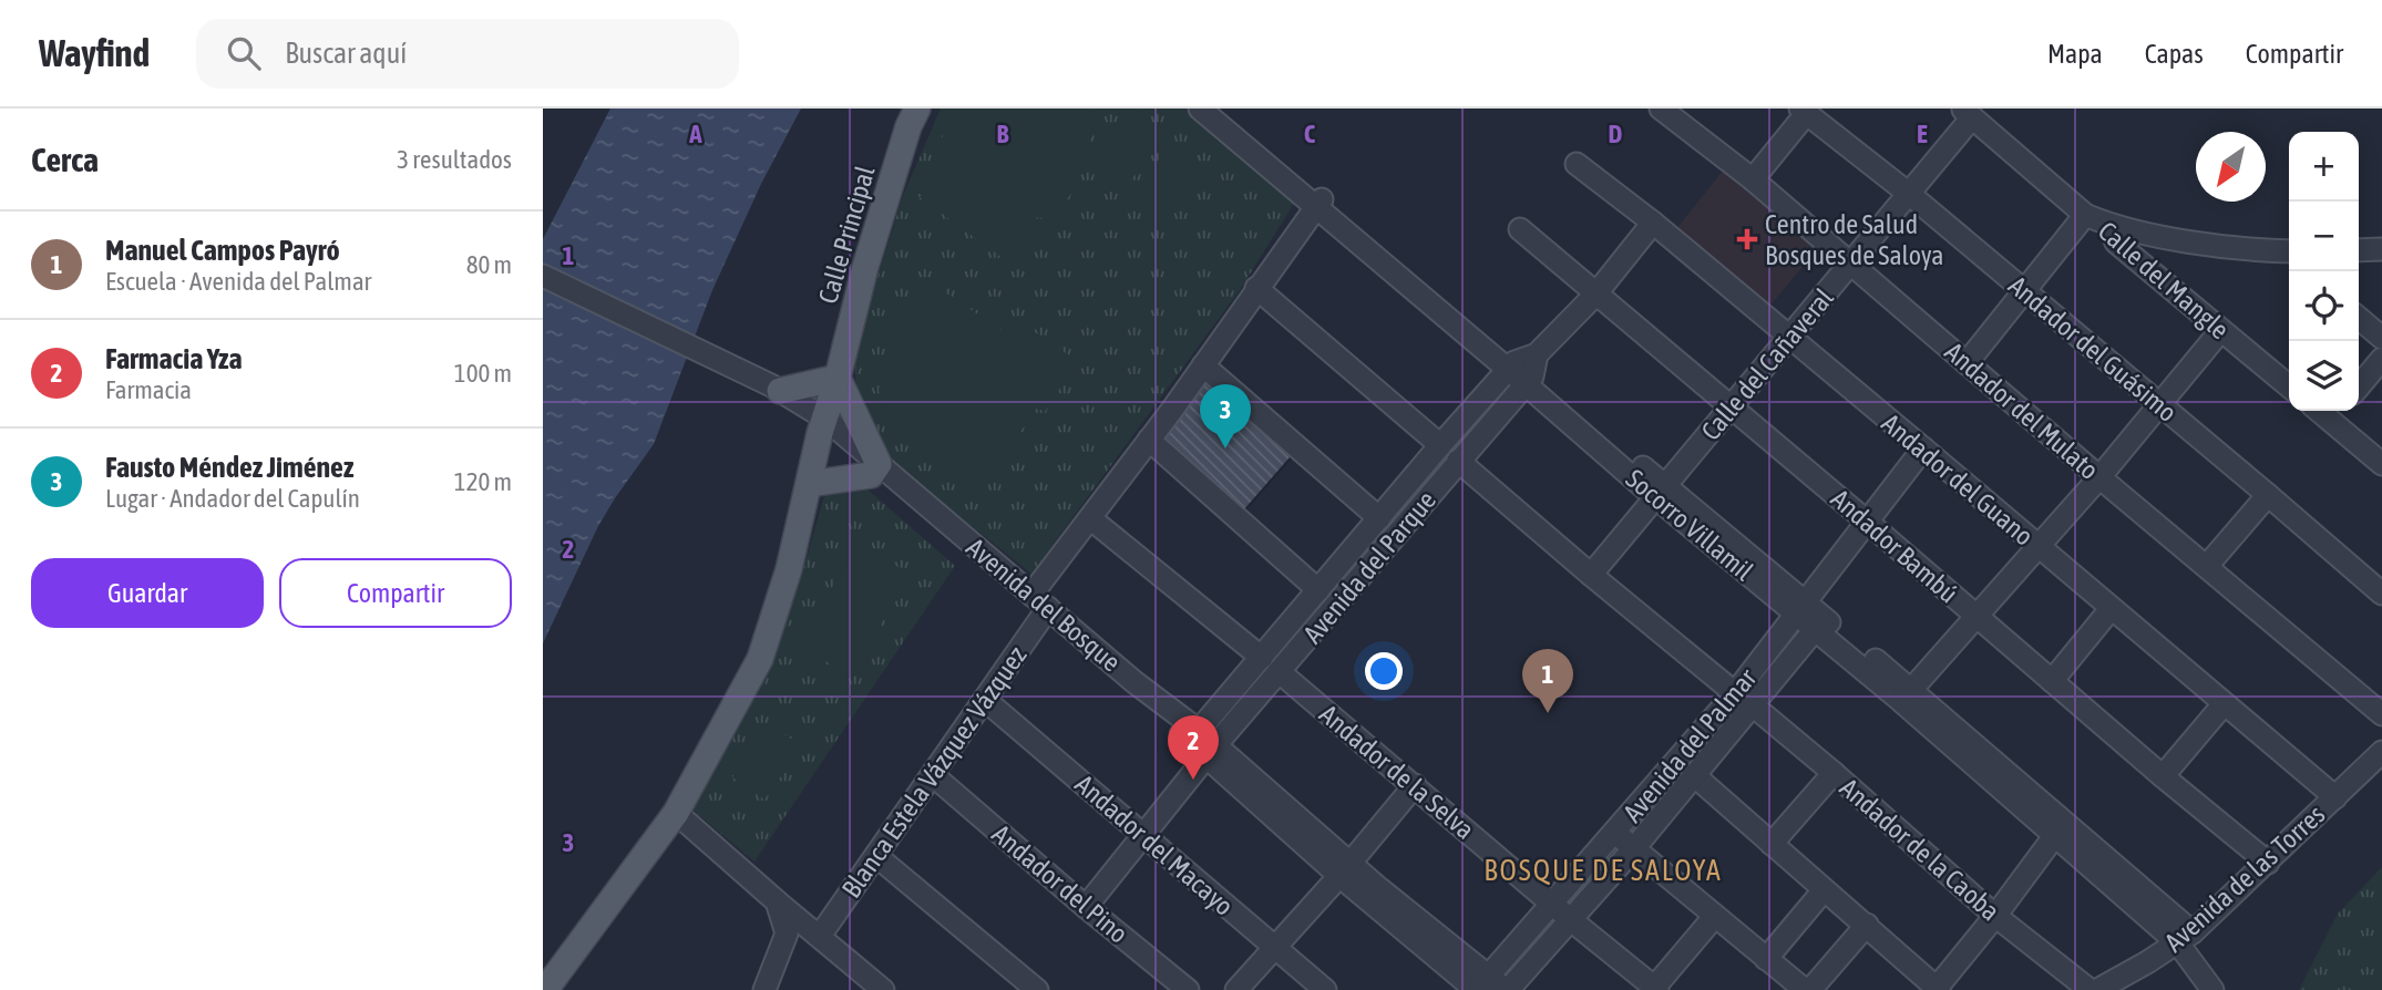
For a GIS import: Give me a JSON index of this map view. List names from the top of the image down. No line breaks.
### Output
{"streets":{"main road":["Calle Principal"],"street":["Calle del Mangle","Andador del Guásimo","Calle del Cañaveral","Andador del Mulato","Andador del Guano","Socorro Villamil","Andador Bambú","Avenida del Parque","Avenida del Bosque","Avenida del Palmar","Blanca Estela Vázquez Vázquez","Andador de la Selva","Andador del Macayo","Andador de la Caoba","Avenida de las Torres","Andador del Pino"]},"crossings":[["Calle Principal","Avenida del Bosque"],["Calle del Mangle","Calle del Cañaveral"],["Andador del Guásimo","Calle del Cañaveral"],["Calle del Cañaveral","Andador del Mulato"],["Calle del Cañaveral","Andador del Guano"],["Calle del Cañaveral","Socorro Villamil"],["Calle del Cañaveral","Andador Bambú"],["Calle del Cañaveral","Andador de la Caoba"],["Andador del Guano","Avenida del Palmar"],["Andador del Guano","Avenida de las Torres"],["Socorro Villamil","Avenida del Parque"],["Socorro Villamil","Avenida del Palmar"],["Socorro Villamil","Blanca Estela Vázquez Vázquez"],["Socorro Villamil","Avenida de las Torres"],["Andador Bambú","Avenida del Palmar"],["Andador Bambú","Avenida de las Torres"],["Avenida del Parque","Avenida del Bosque"],["Avenida del Parque","Andador de la Selva"],["Avenida del Parque","Andador del Macayo"],["Avenida del Parque","Andador de la Caoba"],["Avenida del Parque","Andador del Pino"],["Avenida del Bosque","Avenida del Palmar"],["Avenida del Bosque","Blanca Estela Vázquez Vázquez"],["Avenida del Palmar","Andador de la Selva"],["Avenida del Palmar","Andador de la Caoba"],["Blanca Estela Vázquez Vázquez","Andador del Macayo"],["Blanca Estela Vázquez Vázquez","Andador del Pino"]],"districts":["BOSQUE DE SALOYA"],"places":{"health":["Centro de Salud Bosques de Saloya"]},"north":"bottom left","page":{"header":"Wayfind","search":"Buscar aquí","nav":["Mapa","Capas","Compartir"],"heading":["Cerca","3 resultados"],"map_buttons":["+","−"],"list":[{"mark":"1","name":"Manuel Campos Payró","note":"Escuela · Avenida del Palmar","value":"80 m"},{"mark":"2","name":"Farmacia Yza","note":"Farmacia","value":"100 m"},{"mark":"3","name":"Fausto Méndez Jiménez","note":"Lugar · Andador del Capulín","value":"120 m"}],"pins":["3","1","2"],"buttons":["Guardar","Compartir"]},"grid":{"columns":["A","B","C","D","E"],"rows":["1","2","3"]}}
